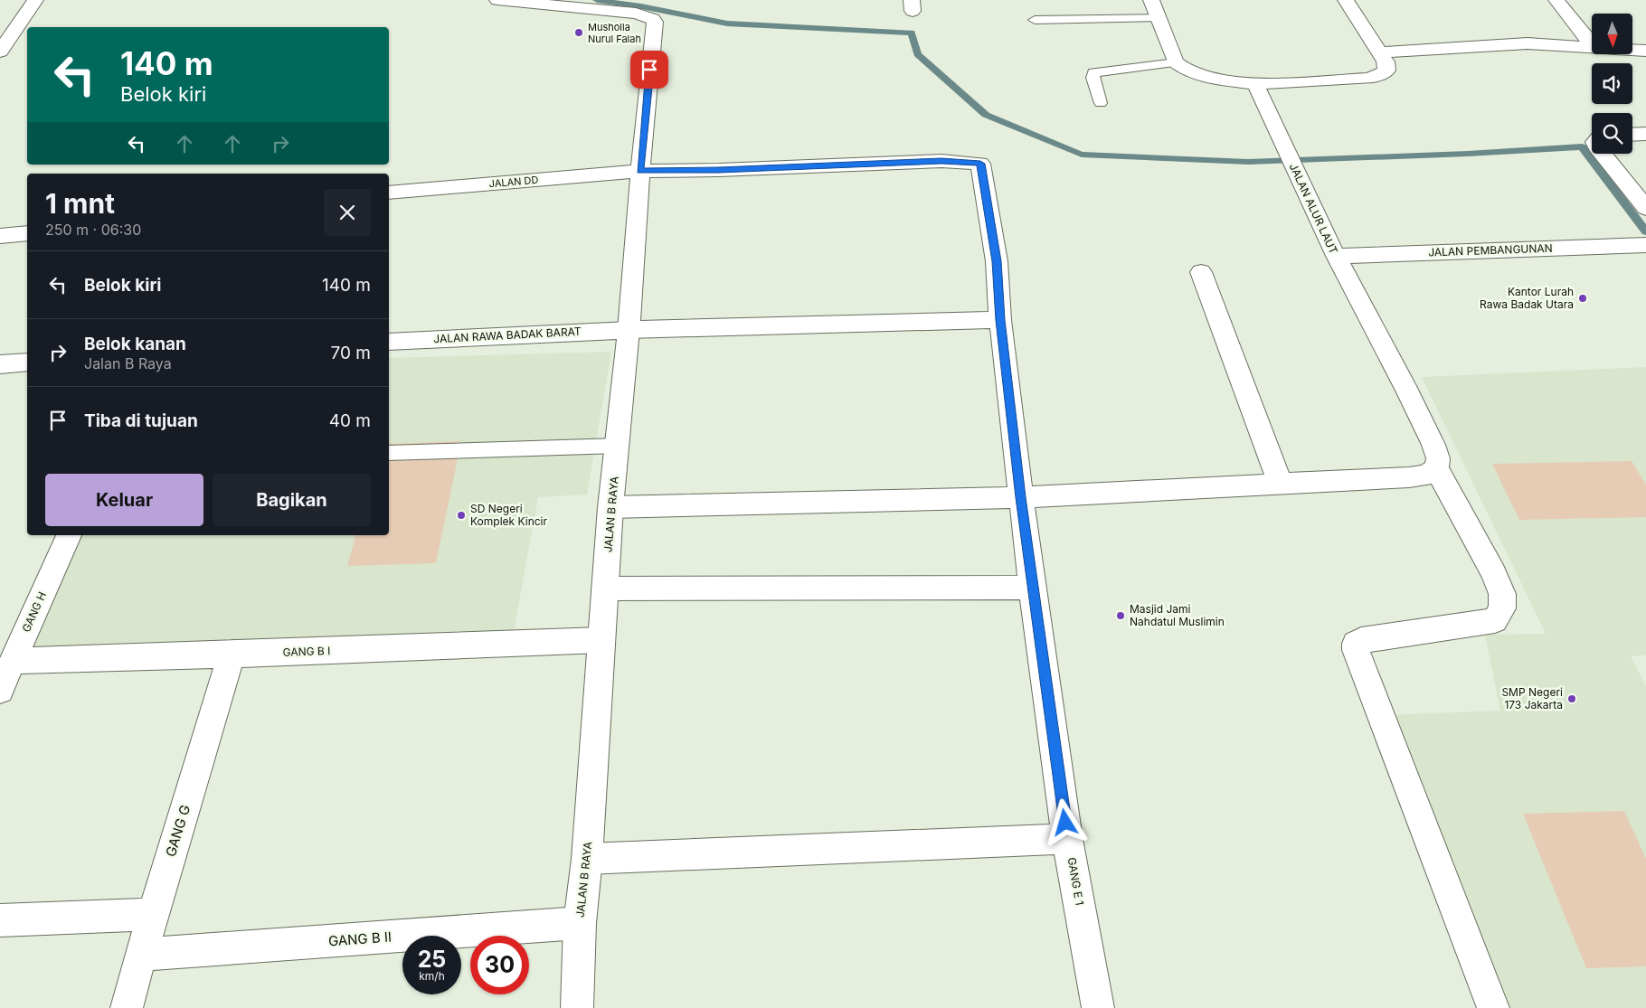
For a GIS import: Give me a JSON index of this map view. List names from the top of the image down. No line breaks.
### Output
{"streets":{"street":["JALAN DD","JALAN ALUR LAUT","JALAN PEMBANGUNAN","JALAN RAWA BADAK BARAT","JALAN B RAYA","GANG H","GANG B I","GANG G","GANG E 1","GANG B II"]},"crossings":[["JALAN DD","JALAN B RAYA"],["JALAN DD","GANG E 1"],["JALAN ALUR LAUT","JALAN PEMBANGUNAN"],["JALAN RAWA BADAK BARAT","JALAN B RAYA"],["JALAN RAWA BADAK BARAT","GANG E 1"],["JALAN B RAYA","GANG B I"],["JALAN B RAYA","GANG B II"],["GANG H","GANG B I"],["GANG B I","GANG G"],["GANG G","GANG B II"]],"places":["Musholla Nurul Falah","Kantor Lurah Rawa Badak Utara","SD Negeri Komplek Kincir","Masjid Jami Nahdatul Muslimin","SMP Negeri 173 Jakarta"],"north":"bottom","page":{"turn":["140 m","Belok kiri"],"heading":["1 mnt","250 m · 06:30"],"list":[{"name":"Belok kiri","value":"140 m"},{"name":"Belok kanan","note":"Jalan B Raya","value":"70 m"},{"name":"Tiba di tujuan","value":"40 m"}],"buttons":["Keluar","Bagikan"],"speed":"25 km/h","limit":"30"}}
